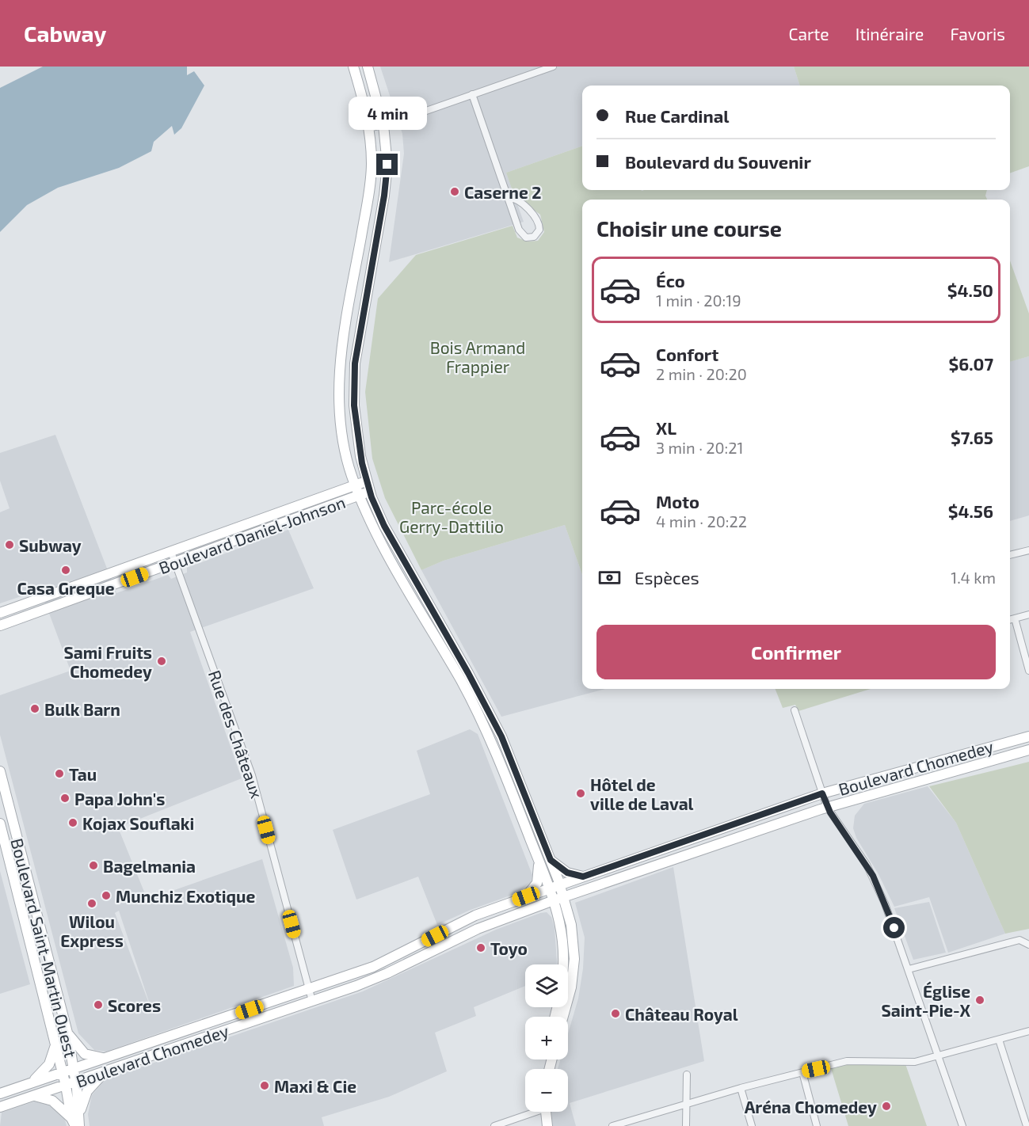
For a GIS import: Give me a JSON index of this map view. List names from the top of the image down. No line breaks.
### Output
{"streets":{"street":["Boulevard Daniel-Johnson","Rue des Châteaux","Boulevard Chomedey","Boulevard Saint-Martin Ouest"]},"crossings":[["Boulevard Daniel-Johnson","Rue des Châteaux"],["Rue des Châteaux","Boulevard Chomedey"],["Boulevard Chomedey","Boulevard Saint-Martin Ouest"]],"parks":["Bois Armand Frappier","Parc-école Gerry-Dattilio"],"places":["Caserne 2","Subway","Casa Greque","Sami Fruits Chomedey","Bulk Barn","Tau","Hôtel de ville de Laval","Papa John's","Kojax Souflaki","Bagelmania","Munchiz Exotique","Wilou Express","Toyo","Église Saint-Pie-X","Scores","Château Royal","Maxi & Cie","Aréna Chomedey"],"page":{"header":"Cabway","nav":["Carte","Itinéraire","Favoris"],"banner":["Rue Cardinal","Boulevard du Souvenir"],"bubble":"4 min","heading":"Choisir une course","list":[{"name":"Éco","note":"1 min · 20:19","value":"$4.50"},{"name":"Confort","note":"2 min · 20:20","value":"$6.07"},{"name":"XL","note":"3 min · 20:21","value":"$7.65"},{"name":"Moto","note":"4 min · 20:22","value":"$4.56"}],"pay":["Espèces","1.4 km"],"buttons":"Confirmer","map_buttons":["+","−"]}}
